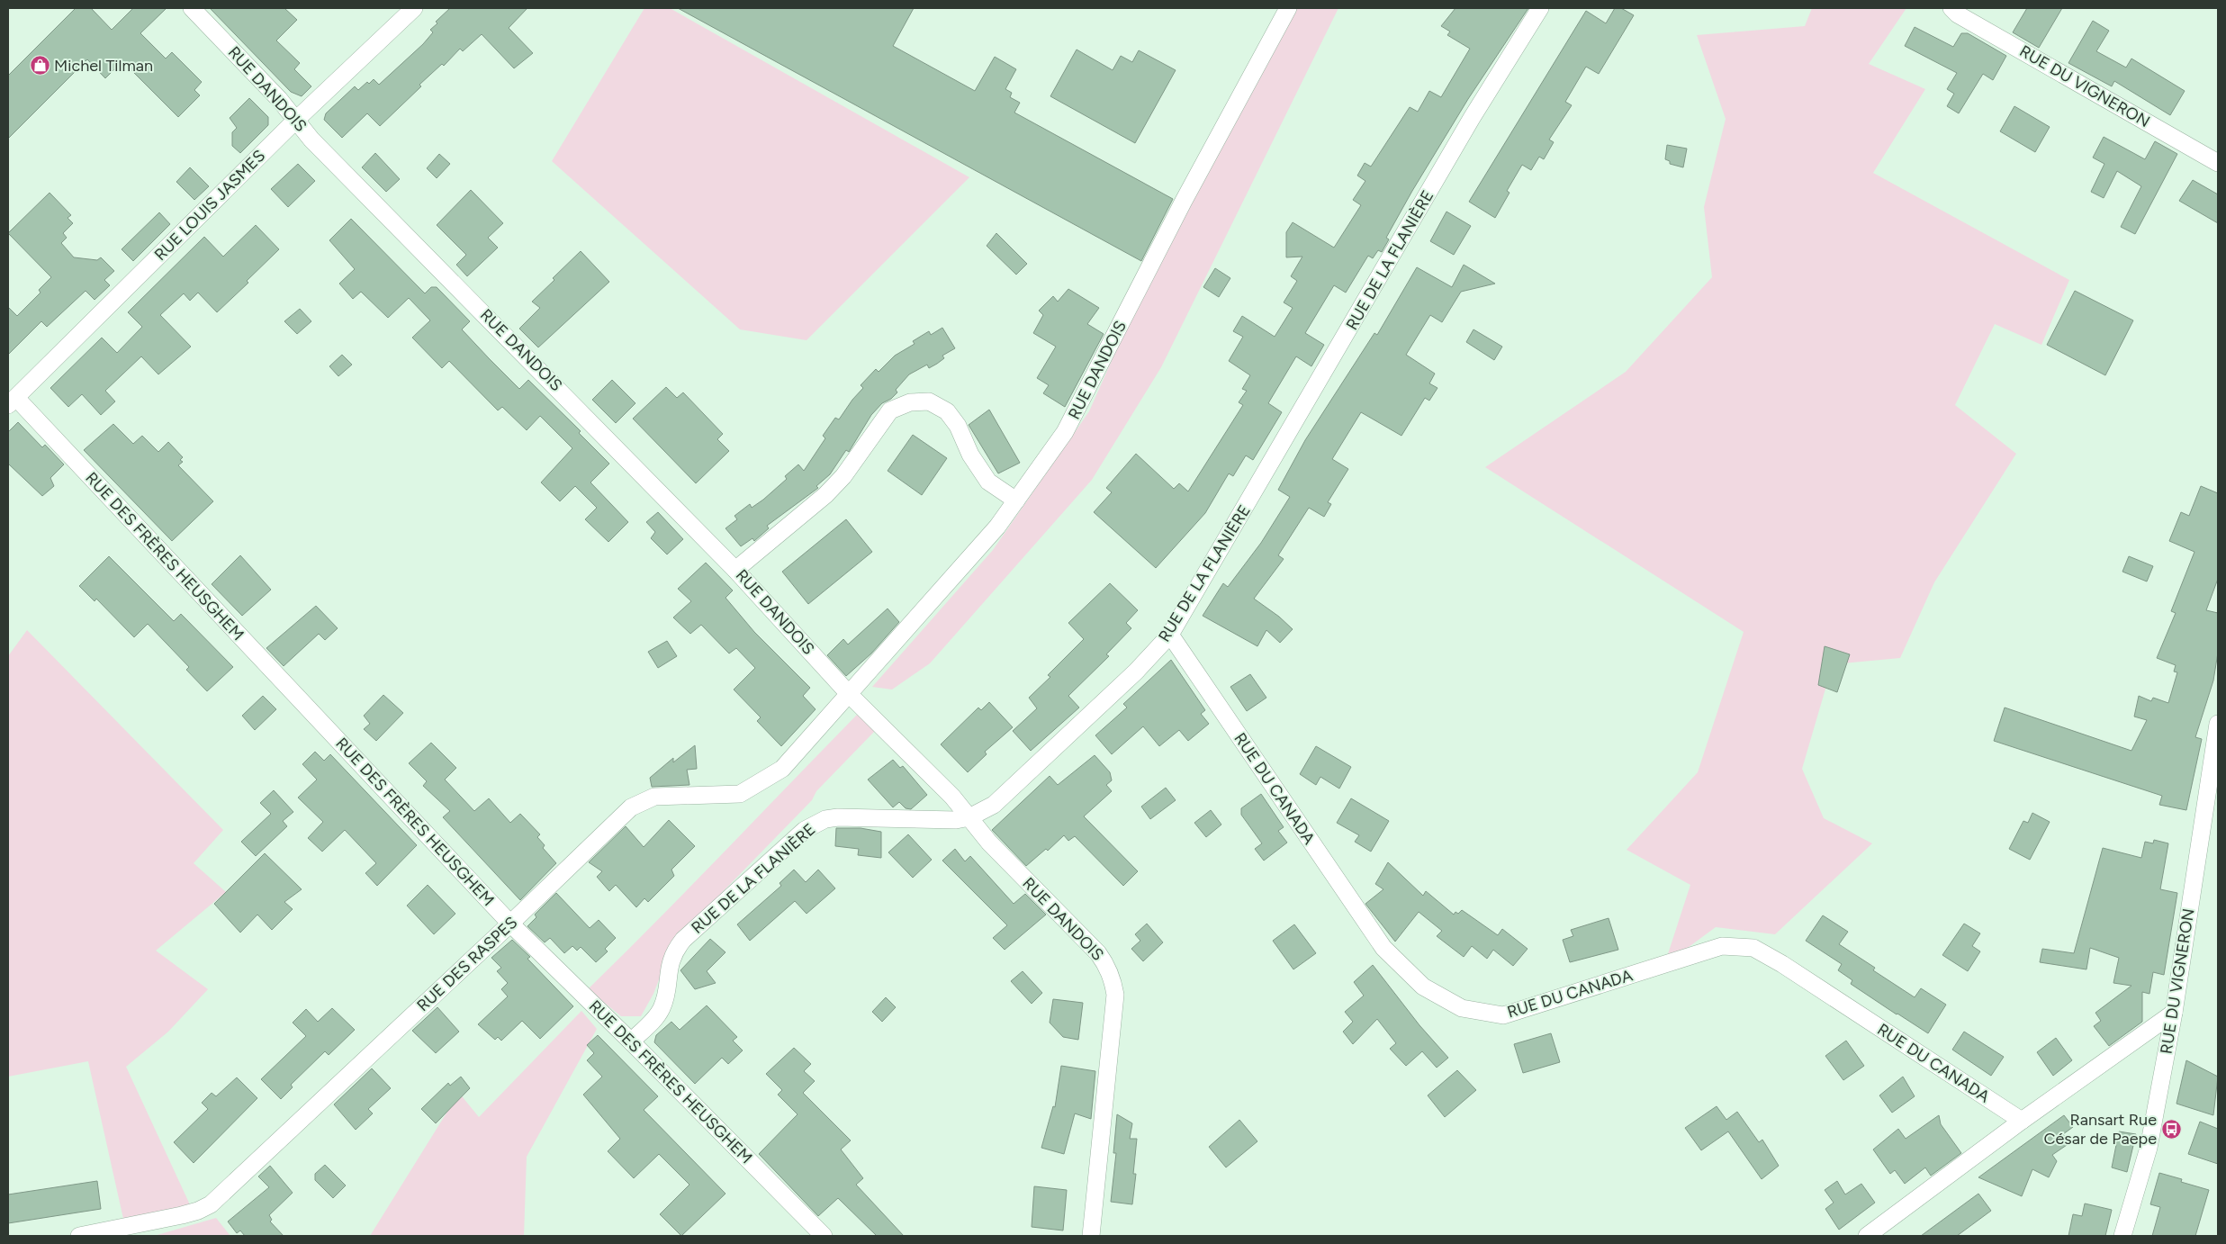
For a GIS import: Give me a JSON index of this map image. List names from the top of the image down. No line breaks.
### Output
{"streets":{"street":["RUE DU VIGNERON","RUE DANDOIS","RUE LOUIS JASMES","RUE DE LA FLANIÈRE","RUE DES FRÈRES HEUSGHEM","RUE DU CANADA","RUE DES RASPES"]},"crossings":[["RUE DANDOIS","RUE LOUIS JASMES"],["RUE DANDOIS","RUE DE LA FLANIÈRE"],["RUE DANDOIS","RUE DES RASPES"],["RUE LOUIS JASMES","RUE DES FRÈRES HEUSGHEM"],["RUE DE LA FLANIÈRE","RUE DES FRÈRES HEUSGHEM"],["RUE DE LA FLANIÈRE","RUE DU CANADA"],["RUE DES FRÈRES HEUSGHEM","RUE DES RASPES"]],"places":{"shop":["Michel Tilman"],"bus stop":["Ransart Rue César de Paepe"]}}
